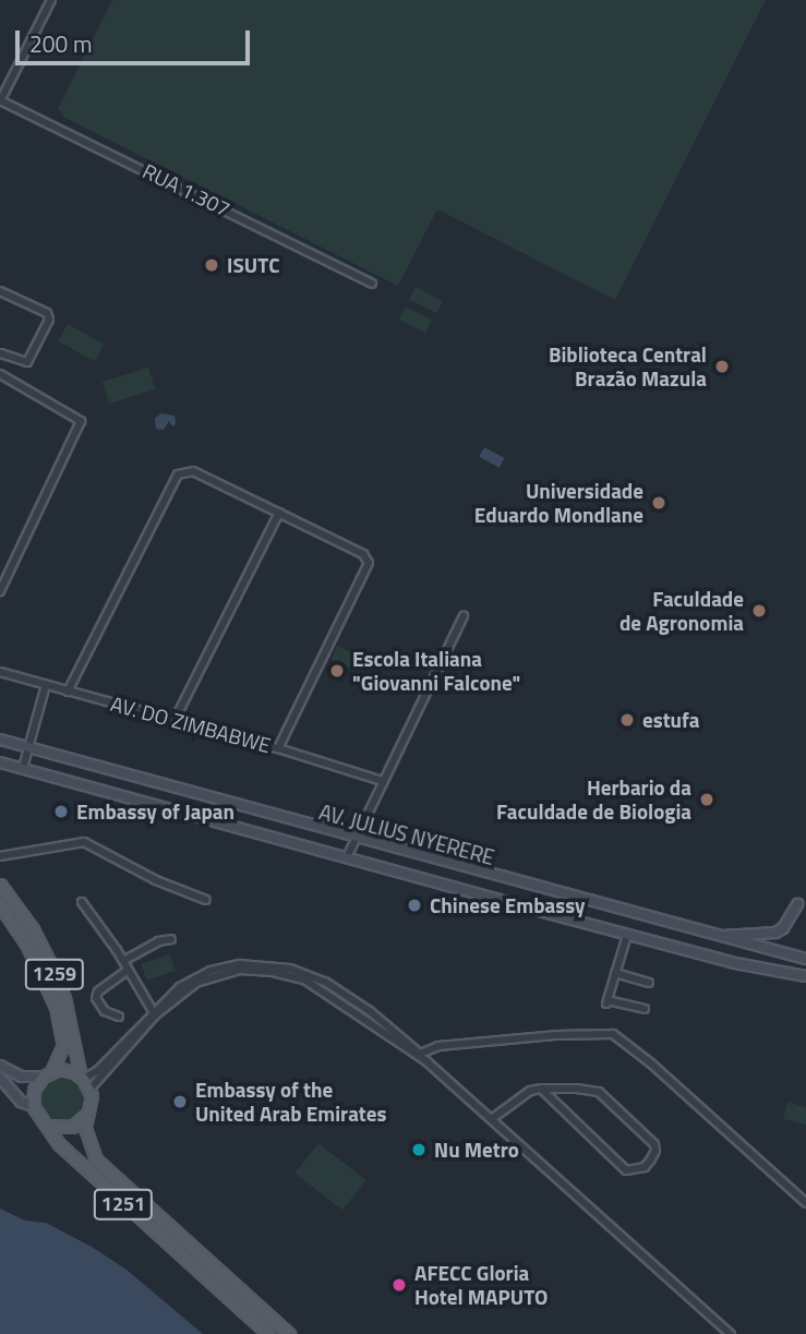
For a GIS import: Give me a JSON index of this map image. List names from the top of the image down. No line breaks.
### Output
{"streets":{"main road":["AV. JULIUS NYERERE","1259","1251"],"street":["RUA 1.307","AV. DO ZIMBABWE"]},"crossings":[["1259","1251"]],"places":["ISUTC","Biblioteca Central Brazão Mazula","Universidade Eduardo Mondlane","Faculdade de Agronomia","Escola Italiana \"Giovanni Falcone\"","estufa","Herbario da Faculdade de Biologia","Embassy of Japan","Chinese Embassy","Embassy of the United Arab Emirates","Nu Metro","AFECC Gloria Hotel MAPUTO"],"scale_bar":"200 m"}
